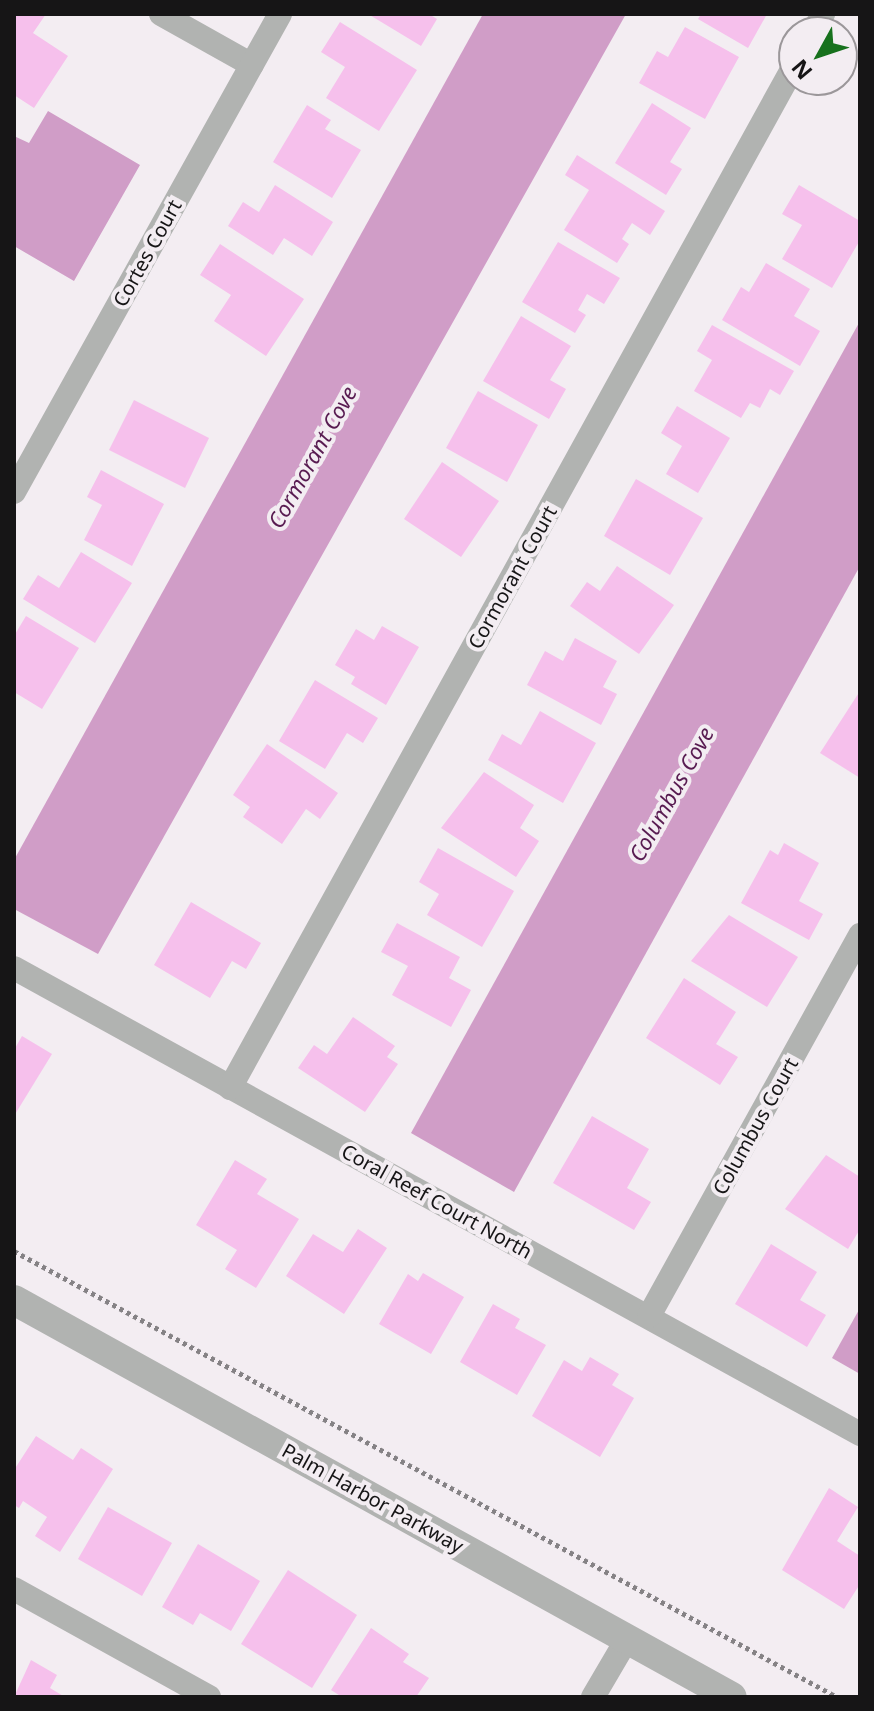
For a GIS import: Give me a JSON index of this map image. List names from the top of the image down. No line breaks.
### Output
{"streets":{"street":["Cortes Court","Cormorant Court","Columbus Court","Coral Reef Court North","Palm Harbor Parkway"]},"crossings":[["Cormorant Court","Coral Reef Court North"],["Columbus Court","Coral Reef Court North"]],"water":["Cormorant Cove","Columbus Cove"],"north":"bottom left"}
